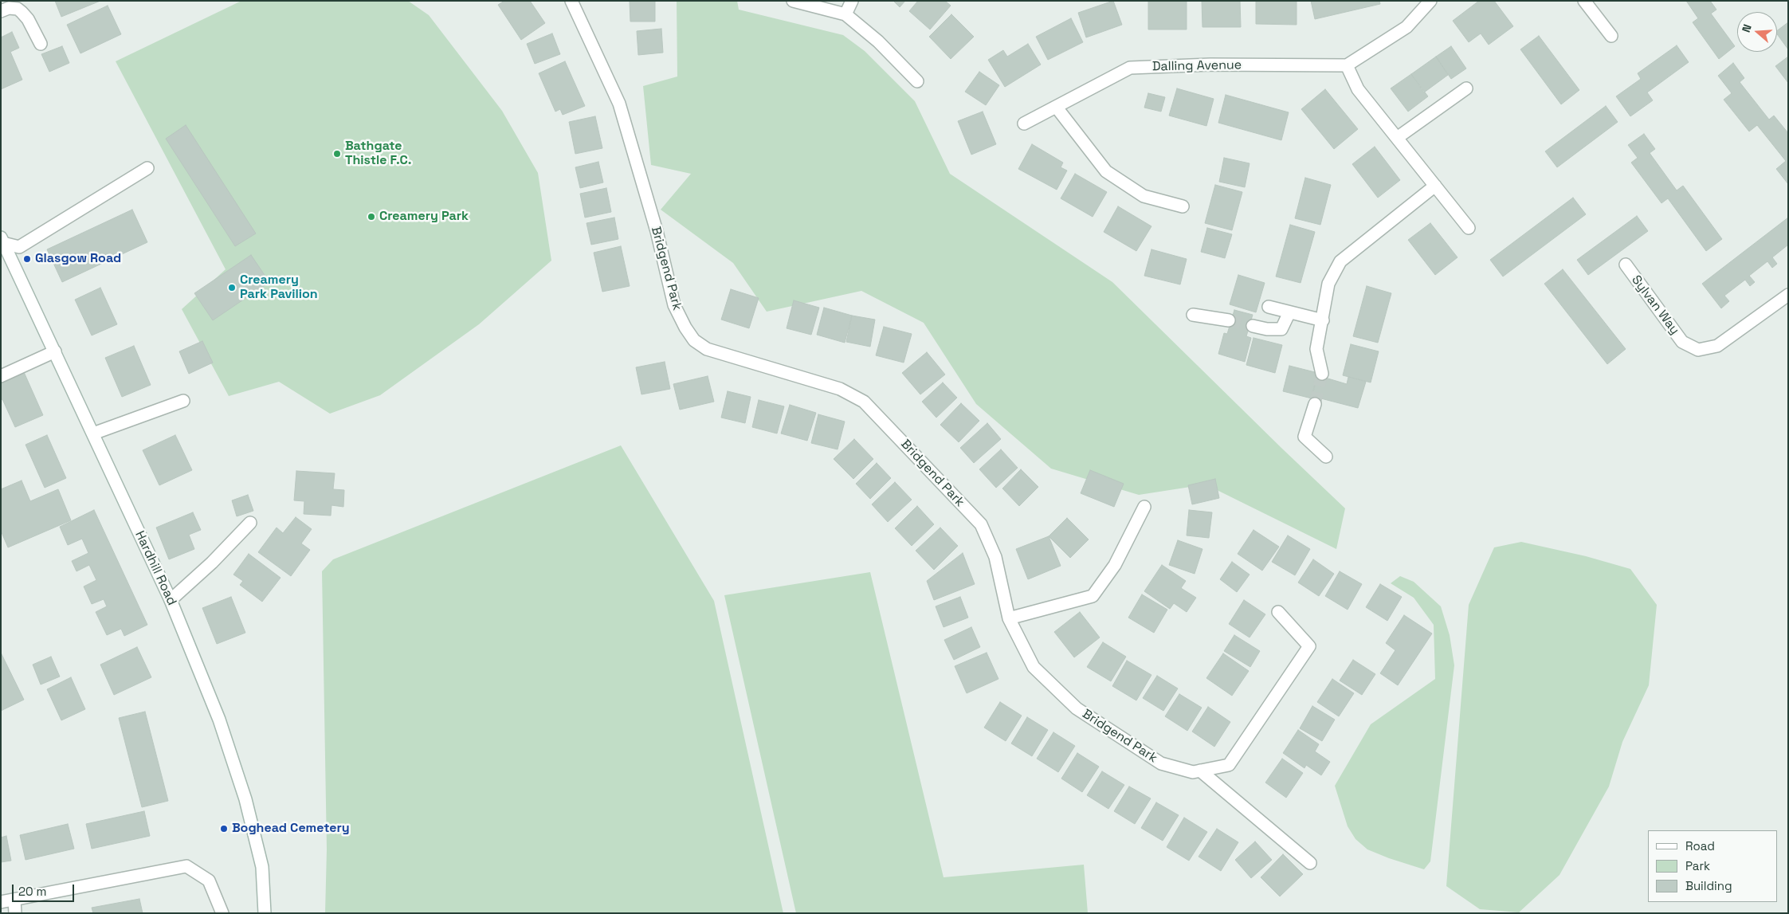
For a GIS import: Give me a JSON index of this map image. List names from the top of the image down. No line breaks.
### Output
{"streets":{"street":["Dalling Avenue","Bridgend Park","Sylvan Way","Hardhill Road"]},"places":["Bathgate Thistle F.C.","Creamery Park","Glasgow Road","Creamery Park Pavilion","Boghead Cemetery"],"legend":["Road","Park","Building"],"scale_bar":"20 m","north":"left"}
